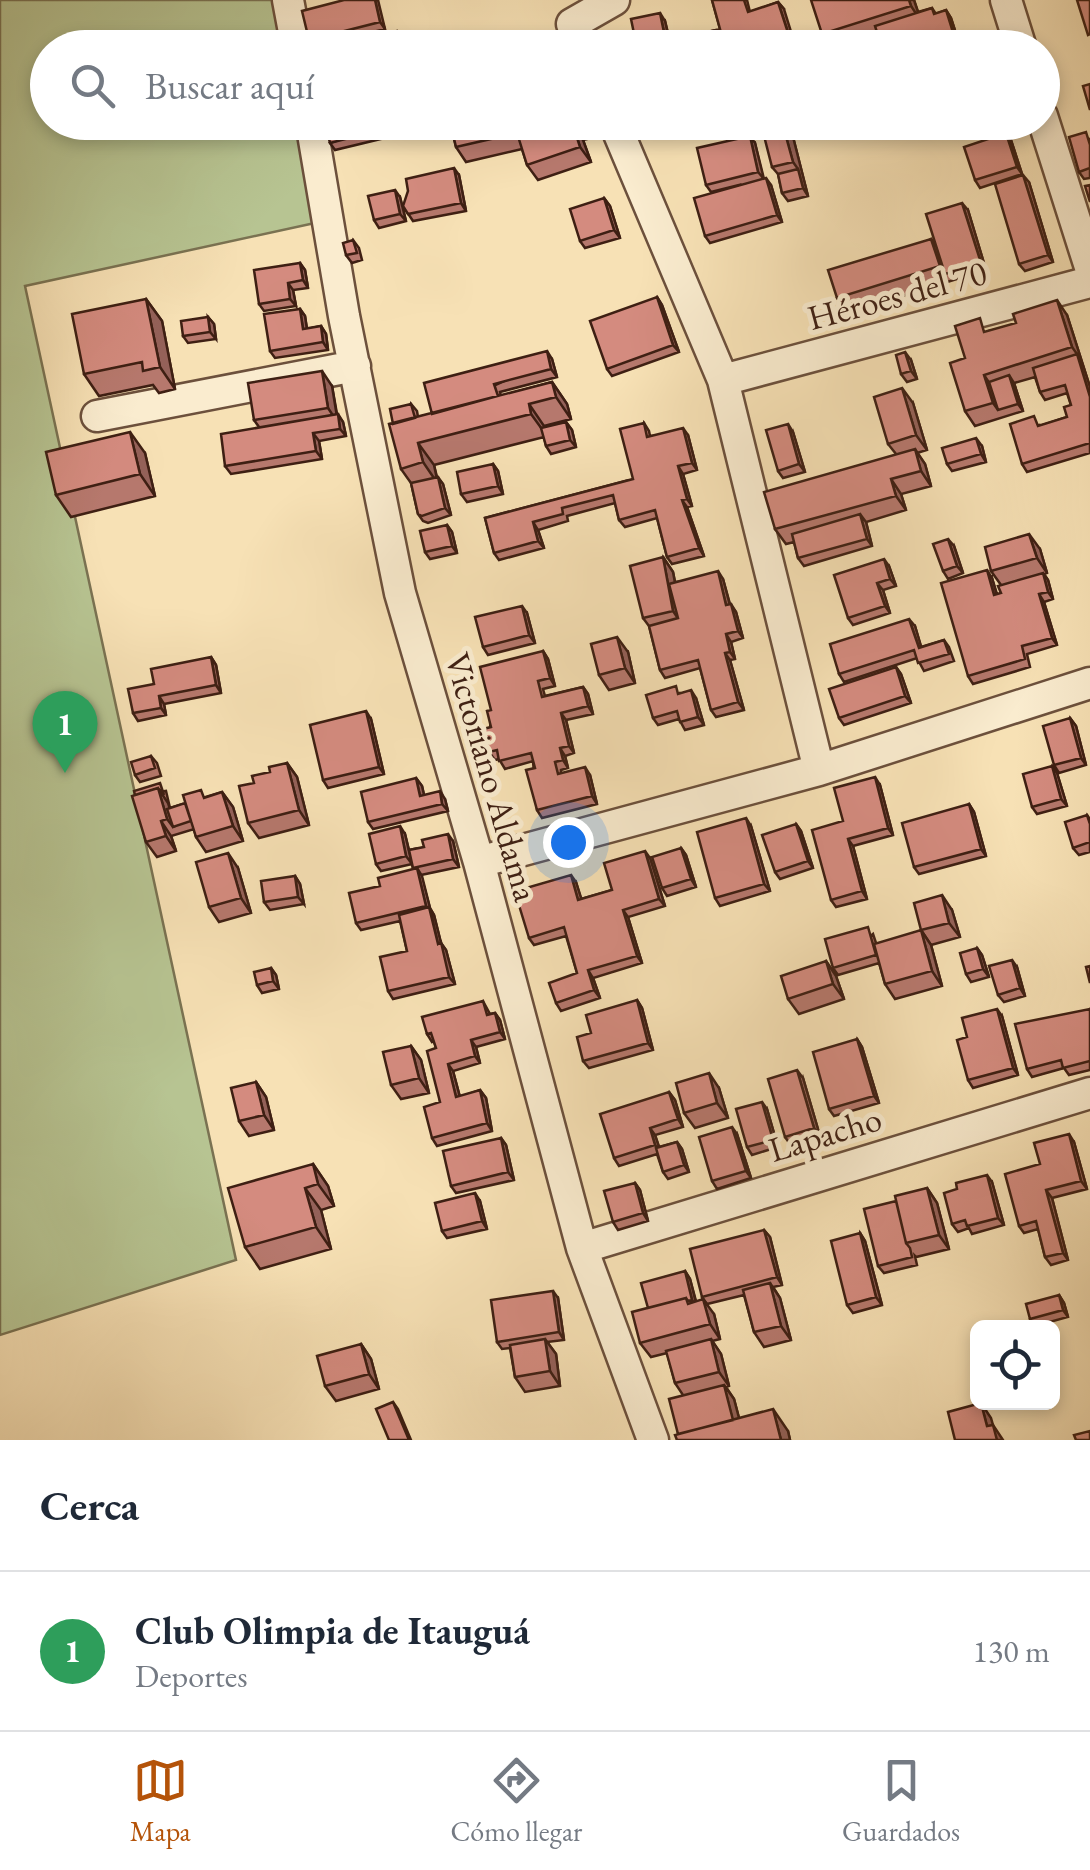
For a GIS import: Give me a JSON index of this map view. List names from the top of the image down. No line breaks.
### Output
{"streets":{"street":["Héroes del 70","Victoriano Aldama","Lapacho"]},"crossings":[["Victoriano Aldama","Lapacho"]],"page":{"search":"Buscar aquí","pins":"1","heading":"Cerca","list":[{"mark":"1","name":"Club Olimpia de Itauguá","note":"Deportes","value":"130 m"}],"nav":["Mapa","Cómo llegar","Guardados"]}}
